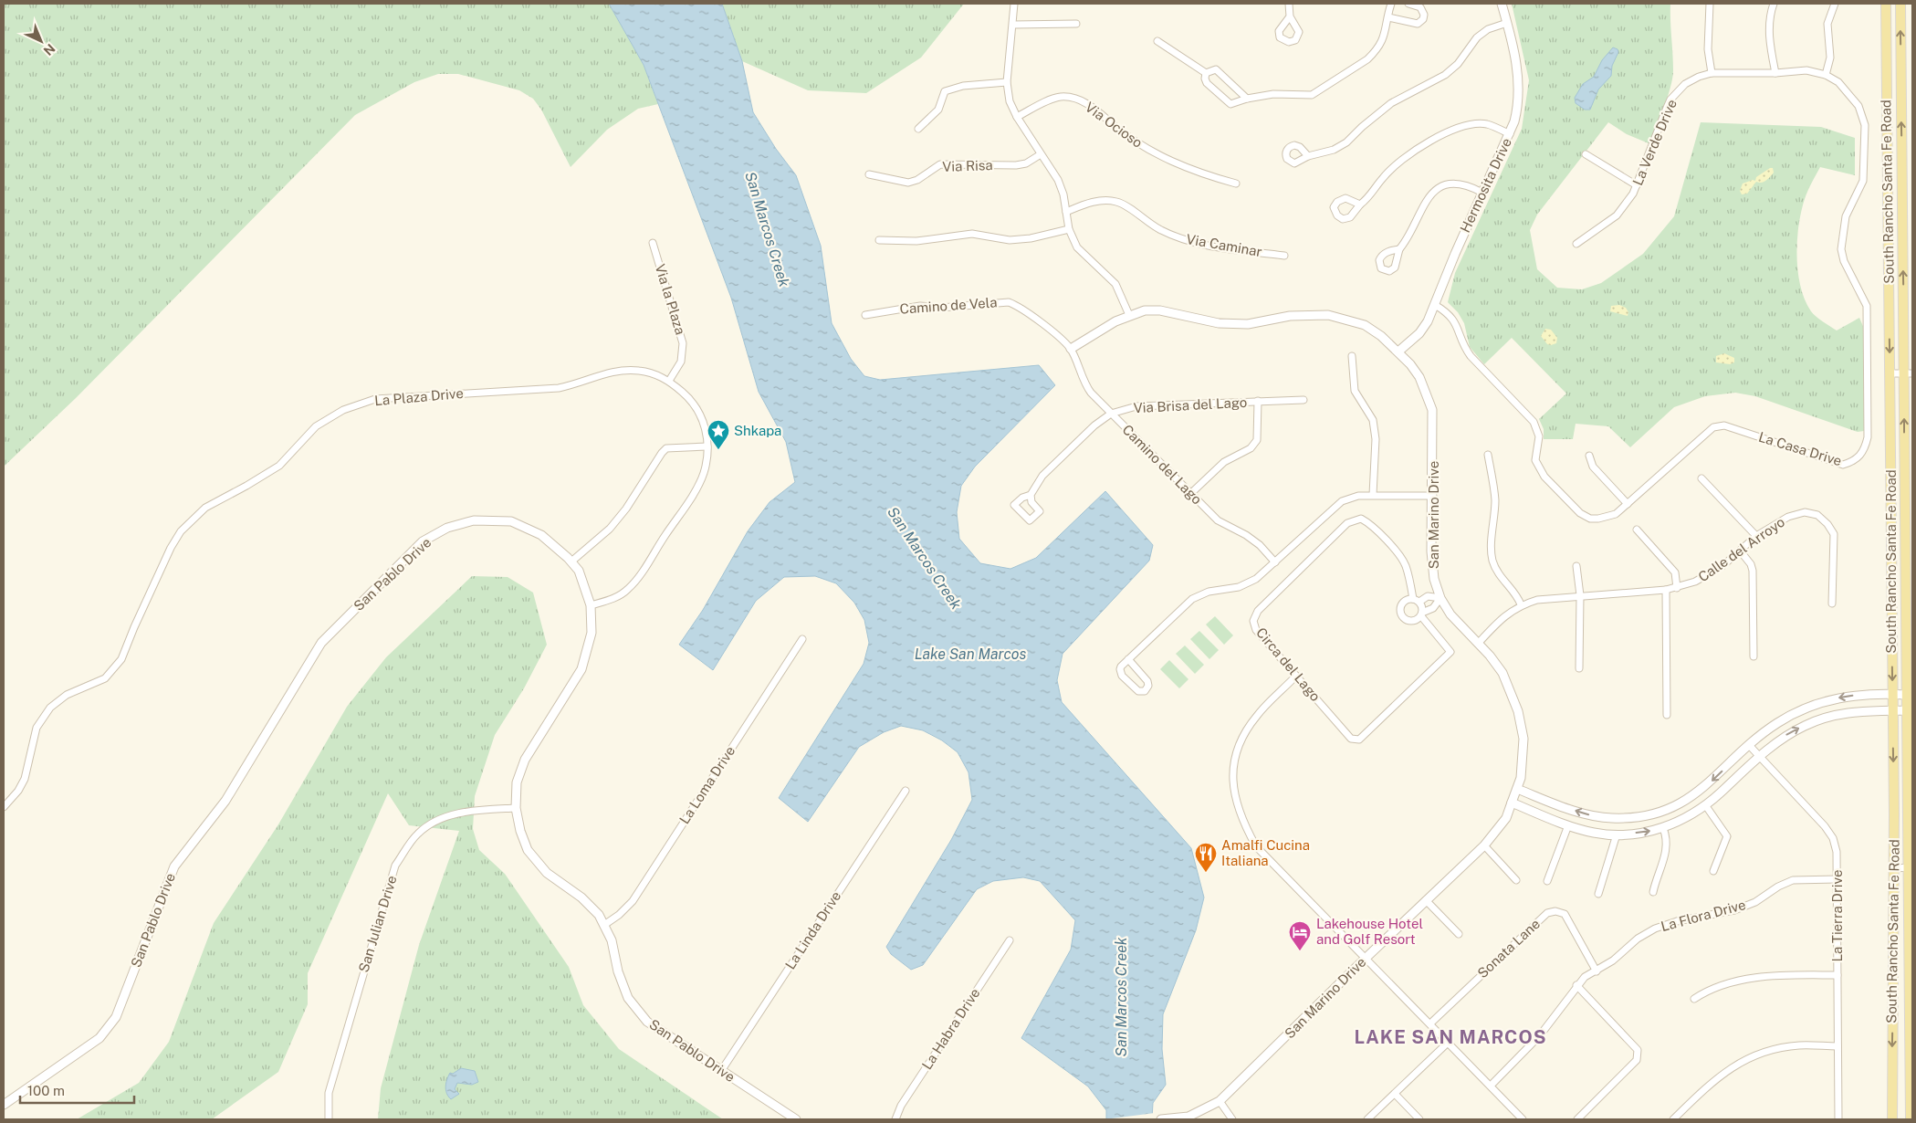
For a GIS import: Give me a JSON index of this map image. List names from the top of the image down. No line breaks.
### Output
{"streets":{"main road":["South Rancho Santa Fe Road"],"street":["Via Ocioso","La Verde Drive","Via Risa","Hermosita Drive","Via Caminar","Via la Plaza","Camino de Vela","La Plaza Drive","Via Brisa del Lago","La Casa Drive","Camino del Lago","San Marino Drive","Calle del Arroyo","San Pablo Drive","Circa del Lago","La Loma Drive","La Flora Drive","La Tierra Drive","San Julian Drive","La Linda Drive","Sonata Lane","La Habra Drive"]},"crossings":[["La Verde Drive","La Casa Drive"],["Hermosita Drive","La Casa Drive"],["Hermosita Drive","San Marino Drive"],["Via la Plaza","La Plaza Drive"],["Camino de Vela","Camino del Lago"],["Camino de Vela","San Marino Drive"],["La Plaza Drive","San Pablo Drive"],["Via Brisa del Lago","Camino del Lago"],["Camino del Lago","San Marino Drive"],["San Marino Drive","Calle del Arroyo"],["San Pablo Drive","La Loma Drive"],["San Pablo Drive","San Julian Drive"],["San Pablo Drive","La Linda Drive"],["La Flora Drive","La Tierra Drive"],["La Flora Drive","Sonata Lane"]],"districts":["LAKE SAN MARCOS"],"water":["San Marcos Creek","Lake San Marcos"],"places":{"place":["Shkapa"],"restaurant":["Amalfi Cucina Italiana"],"hotel":["Lakehouse Hotel and Golf Resort"]},"scale_bar":"100 m","north":"bottom right"}
